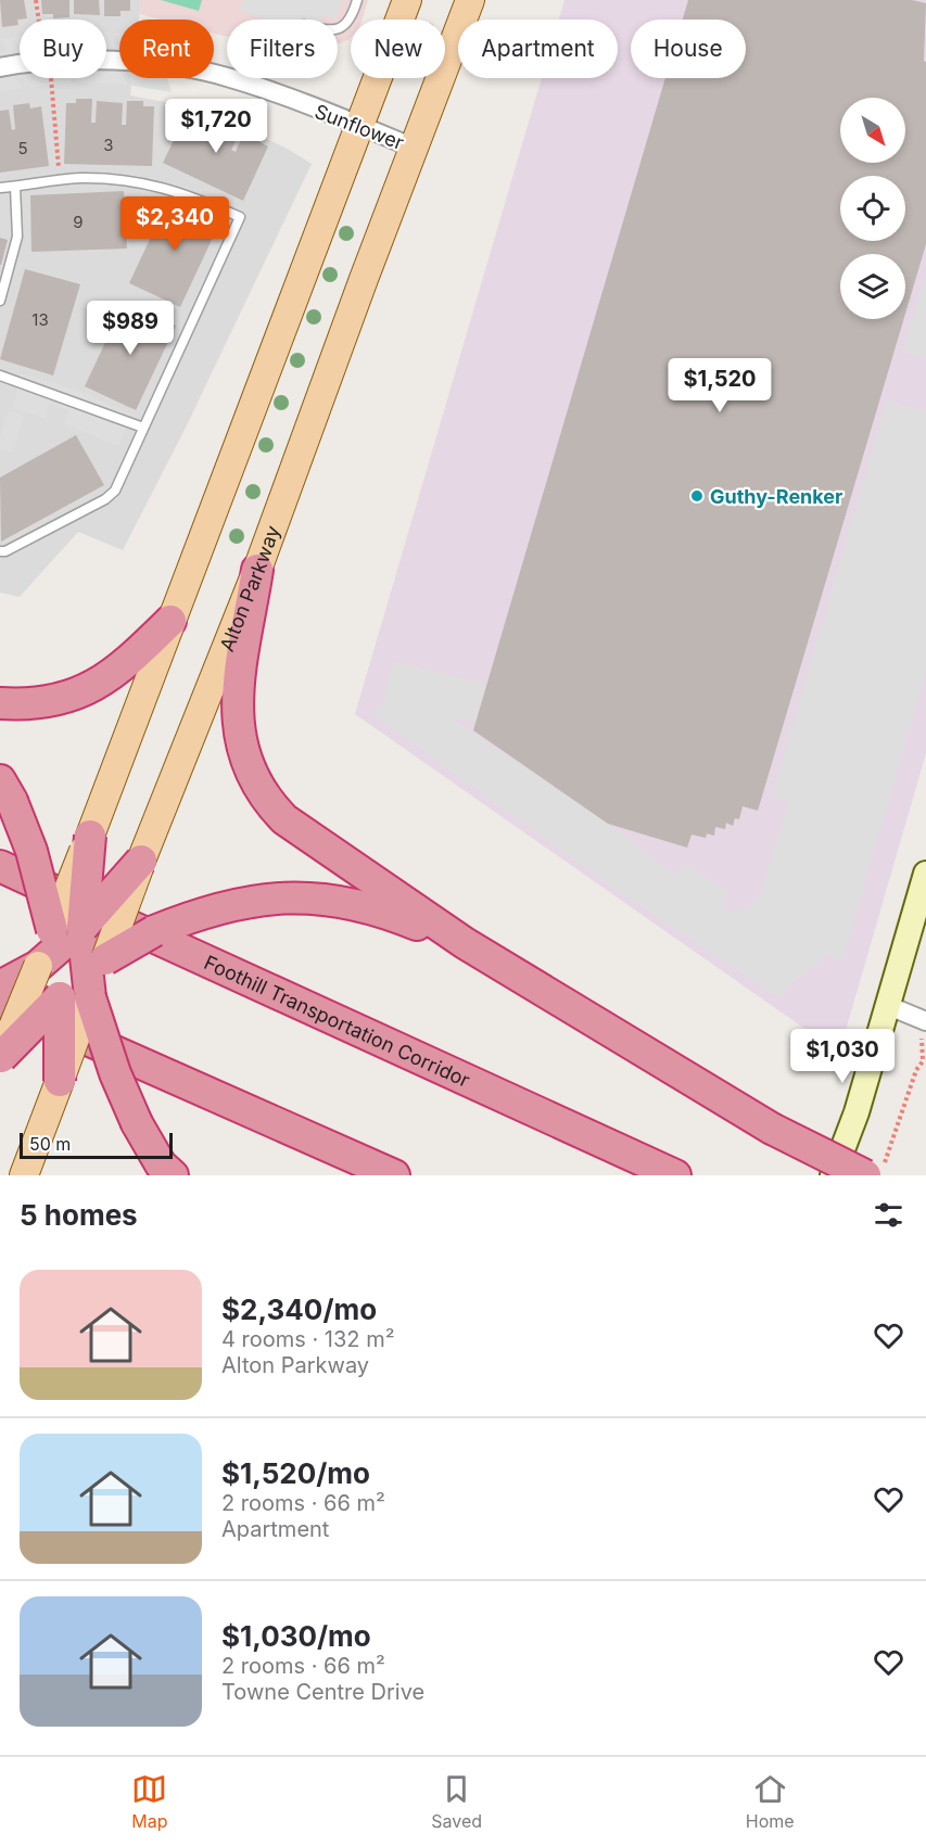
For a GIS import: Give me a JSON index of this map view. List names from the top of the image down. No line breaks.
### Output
{"streets":{"highway":["Foothill Transportation Corridor"],"main road":["Alton Parkway"],"street":["Sunflower"]},"crossings":[["Sunflower","Alton Parkway"]],"places":["Guthy-Renker"],"house_numbers":["3","5","9","13"],"scale_bar":"50 m","north":"bottom right","page":{"chip":["Buy","Rent","Filters","New","Apartment","House"],"price":["$1,720","$2,340","$989","$1,520","$1,030"],"scale":"50 m","heading":"5 homes","list":[{"name":"$2,340/mo","note":"4 rooms · 132 m² · Alton Parkway"},{"name":"$1,520/mo","note":"2 rooms · 66 m² · Apartment"},{"name":"$1,030/mo","note":"2 rooms · 66 m² · Towne Centre Drive"}],"tabs":["Map","Saved","Home"]}}
